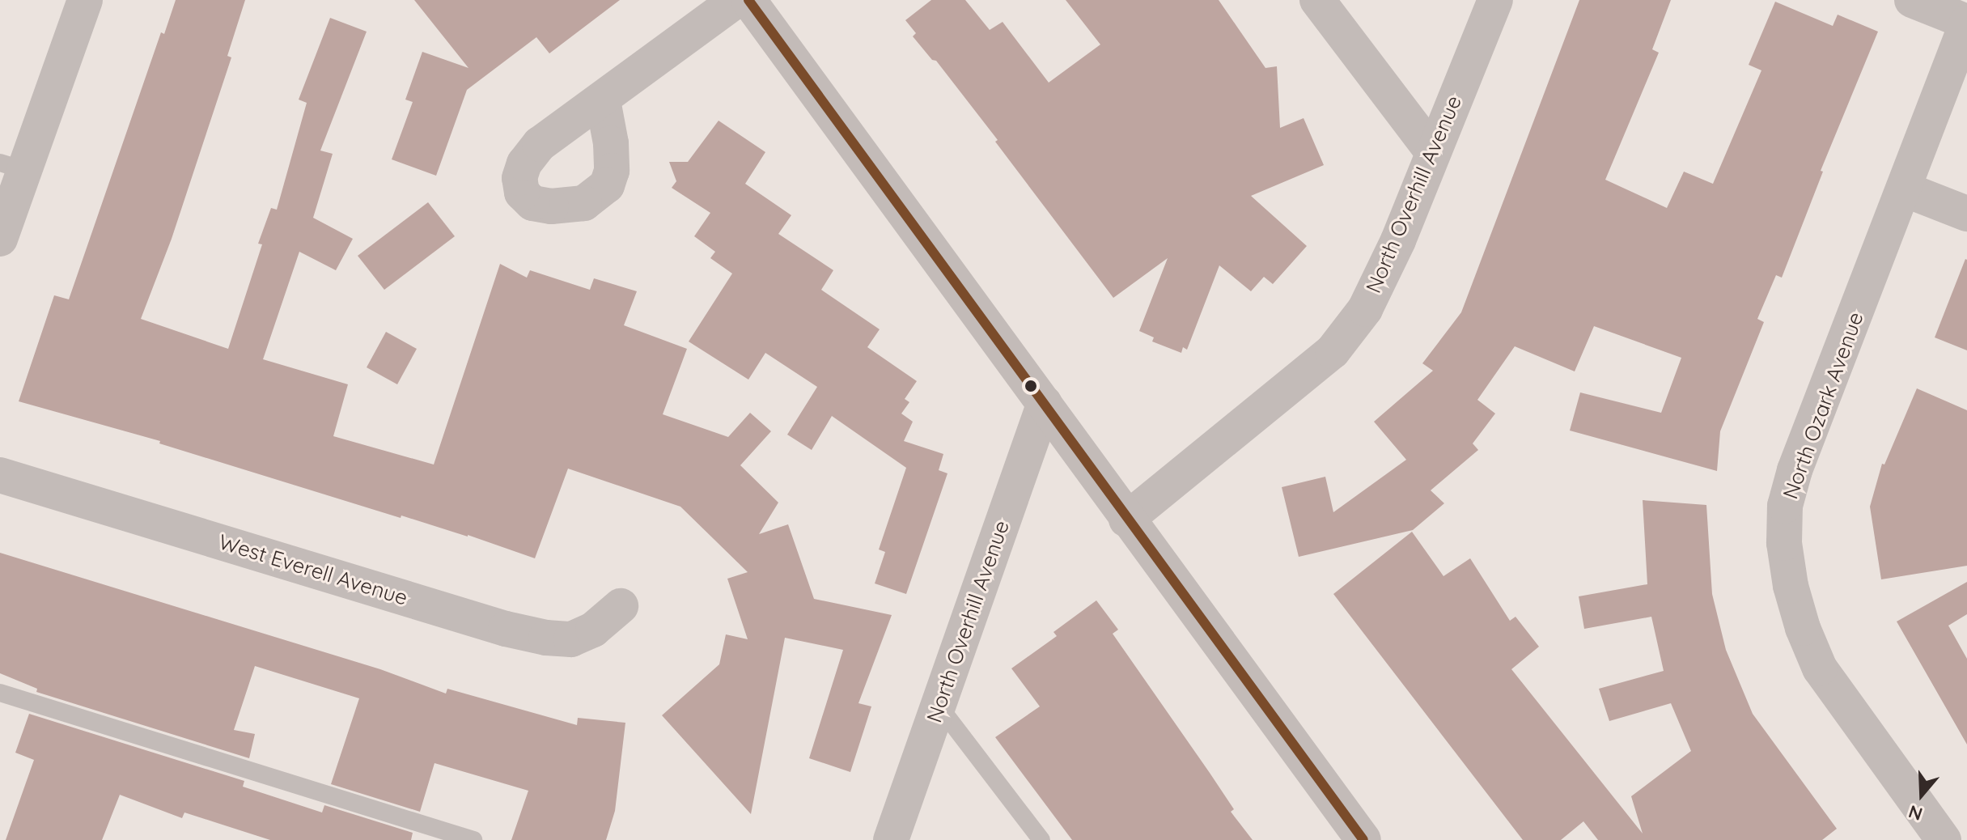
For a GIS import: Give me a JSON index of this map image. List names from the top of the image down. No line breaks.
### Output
{"streets":{"street":["North Overhill Avenue","North Ozark Avenue","West Everell Avenue"]},"north":"bottom"}
